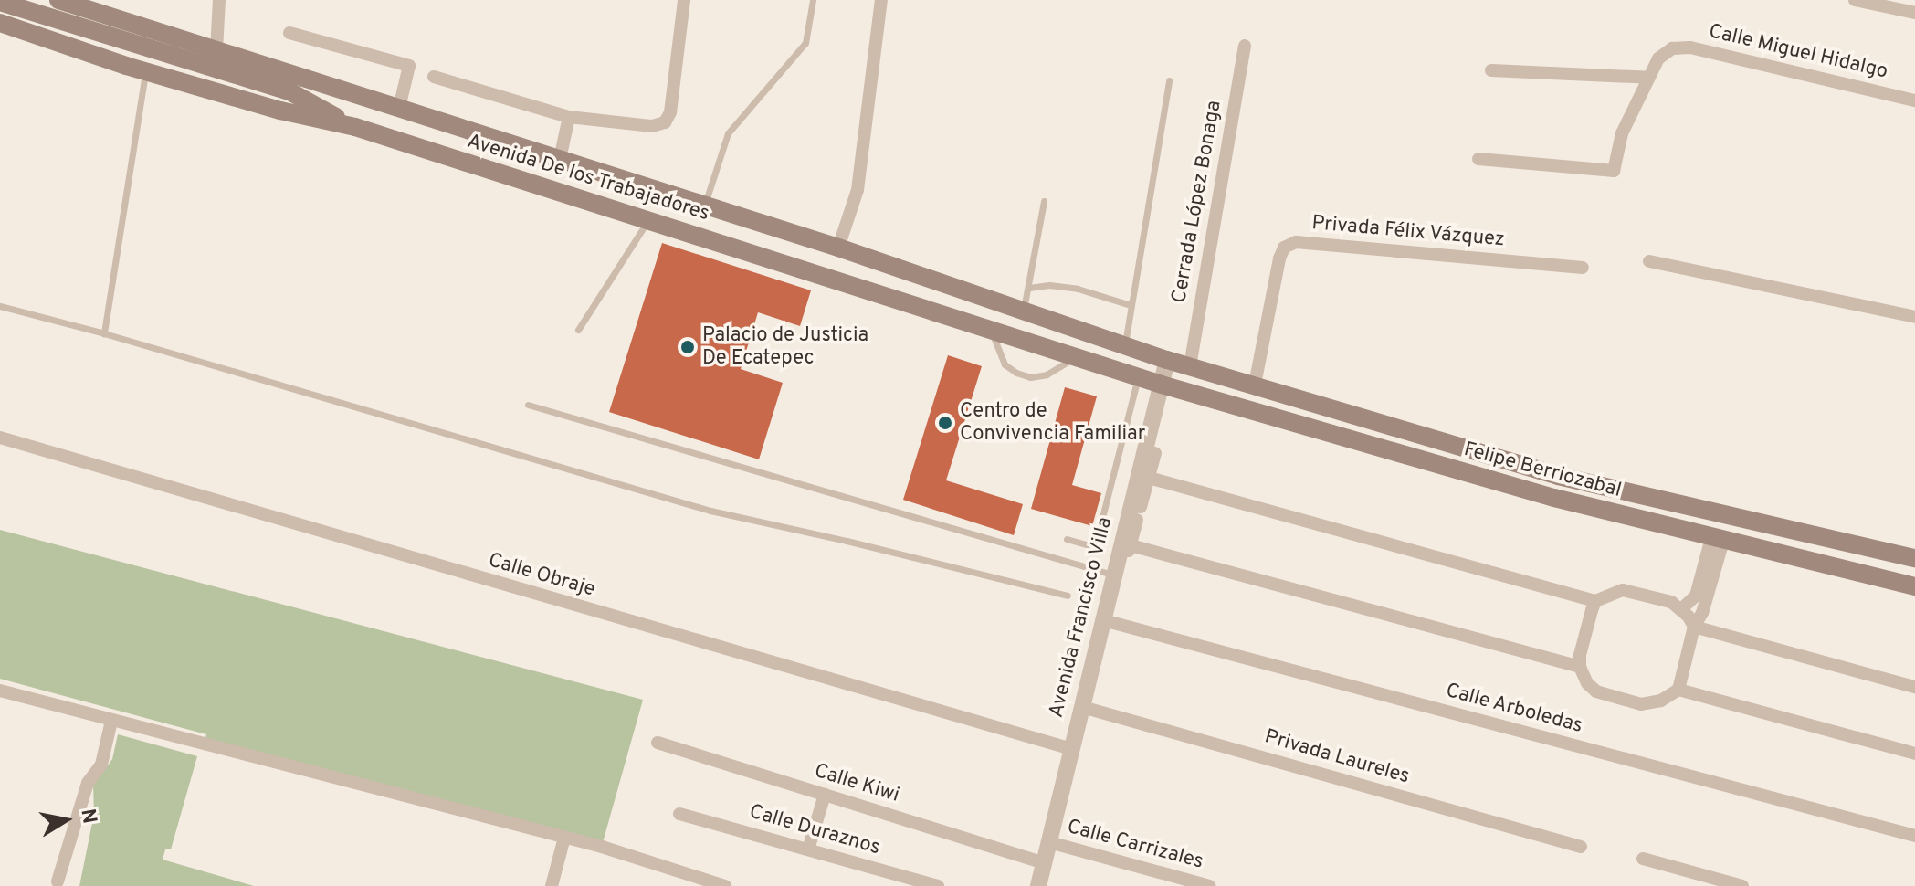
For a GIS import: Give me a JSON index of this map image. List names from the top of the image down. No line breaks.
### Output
{"streets":{"main road":["Avenida De los Trabajadores","Felipe Berriozabal"],"street":["Calle Miguel Hidalgo","Cerrada López Bonaga","Privada Félix Vázquez","Calle Obraje","Avenida Francisco Villa","Calle Arboledas","Privada Laureles","Calle Kiwi","Calle Duraznos","Calle Carrizales"]},"crossings":[["Avenida De los Trabajadores","Felipe Berriozabal"],["Avenida De los Trabajadores","Avenida Francisco Villa"],["Cerrada López Bonaga","Felipe Berriozabal"],["Privada Félix Vázquez","Felipe Berriozabal"],["Felipe Berriozabal","Avenida Francisco Villa"],["Calle Obraje","Avenida Francisco Villa"],["Avenida Francisco Villa","Calle Arboledas"],["Avenida Francisco Villa","Privada Laureles"],["Avenida Francisco Villa","Calle Kiwi"],["Avenida Francisco Villa","Calle Carrizales"]],"places":["Palacio de Justicia De Ecatepec","Centro de Convivencia Familiar"],"north":"right"}
